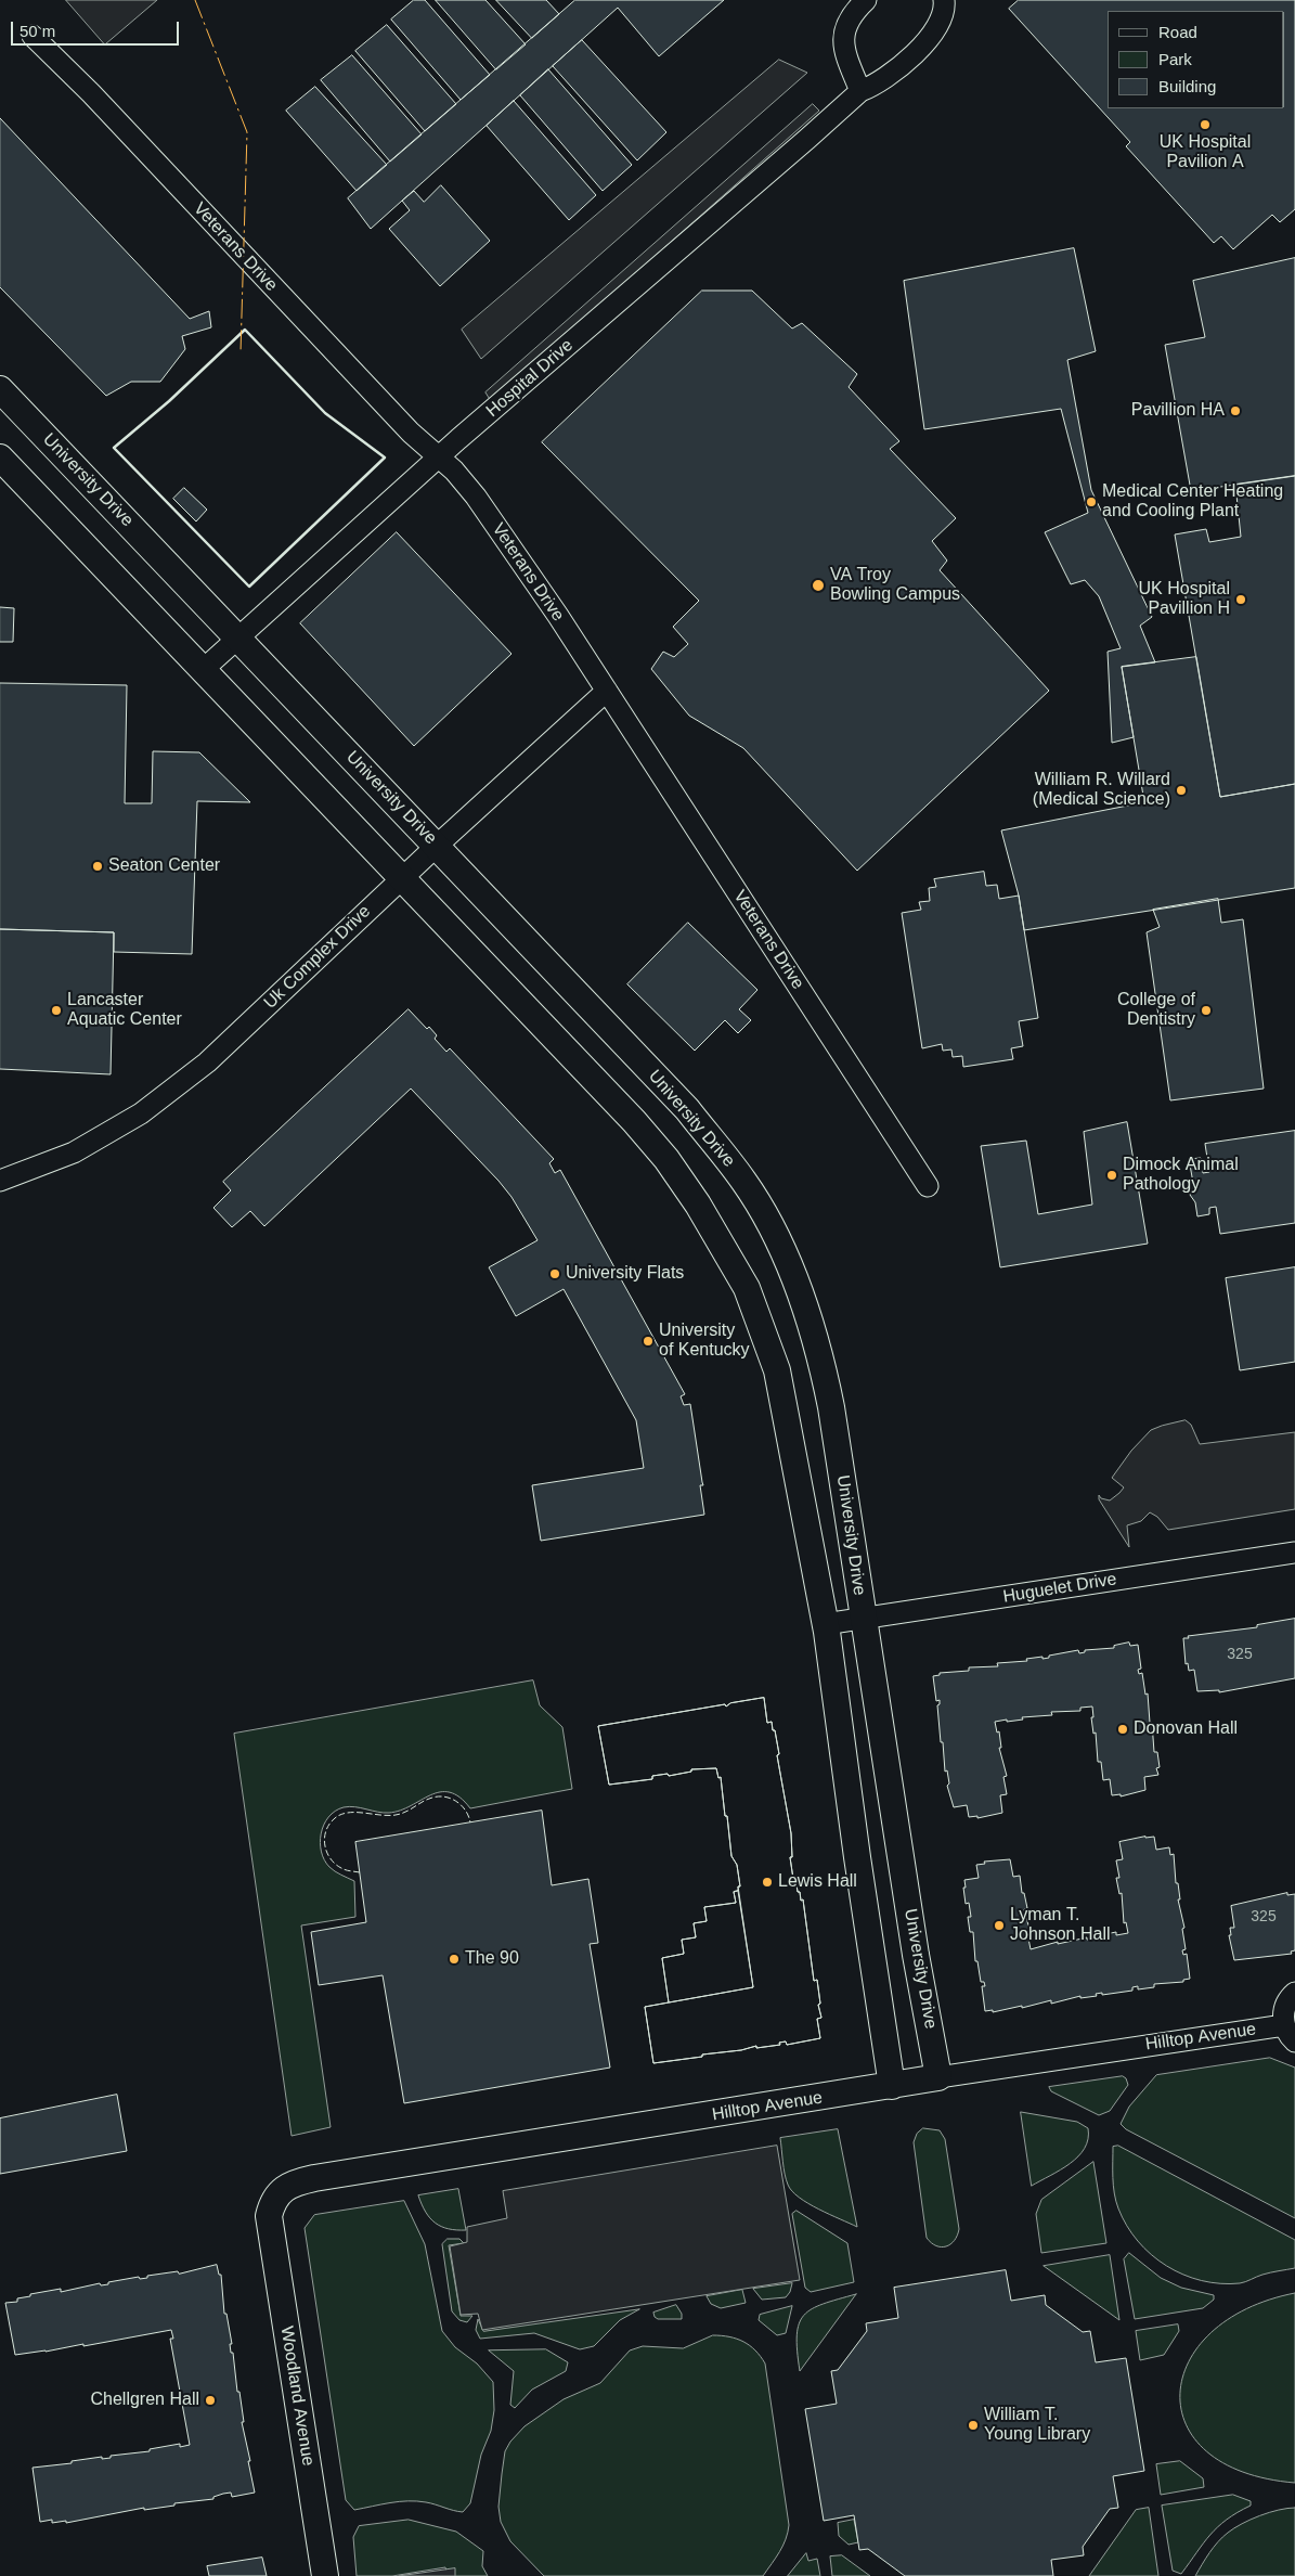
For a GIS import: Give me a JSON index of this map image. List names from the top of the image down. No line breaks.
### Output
{"streets":{"street":["Veterans Drive","Hospital Drive","University Drive","Uk Complex Drive","Huguelet Drive","Hilltop Avenue","Woodland Avenue"]},"crossings":[["Veterans Drive","Hospital Drive"],["Veterans Drive","Uk Complex Drive"],["Hospital Drive","University Drive"],["University Drive","Uk Complex Drive"],["University Drive","Huguelet Drive"],["University Drive","Hilltop Avenue"],["Hilltop Avenue","Woodland Avenue"]],"places":["UK Hospital Pavilion A","Pavillion HA","Medical Center Heating and Cooling Plant","VA Troy Bowling Campus","UK Hospital Pavillion H","William R. Willard (Medical Science)","Seaton Center","Lancaster Aquatic Center","College of Dentistry","Dimock Animal Pathology","University Flats","University of Kentucky","Donovan Hall","Lewis Hall","Lyman T. Johnson Hall","The 90","Chellgren Hall","William T. Young Library"],"house_numbers":["325","325"],"legend":["Road","Park","Building"],"scale_bar":"50 m"}
